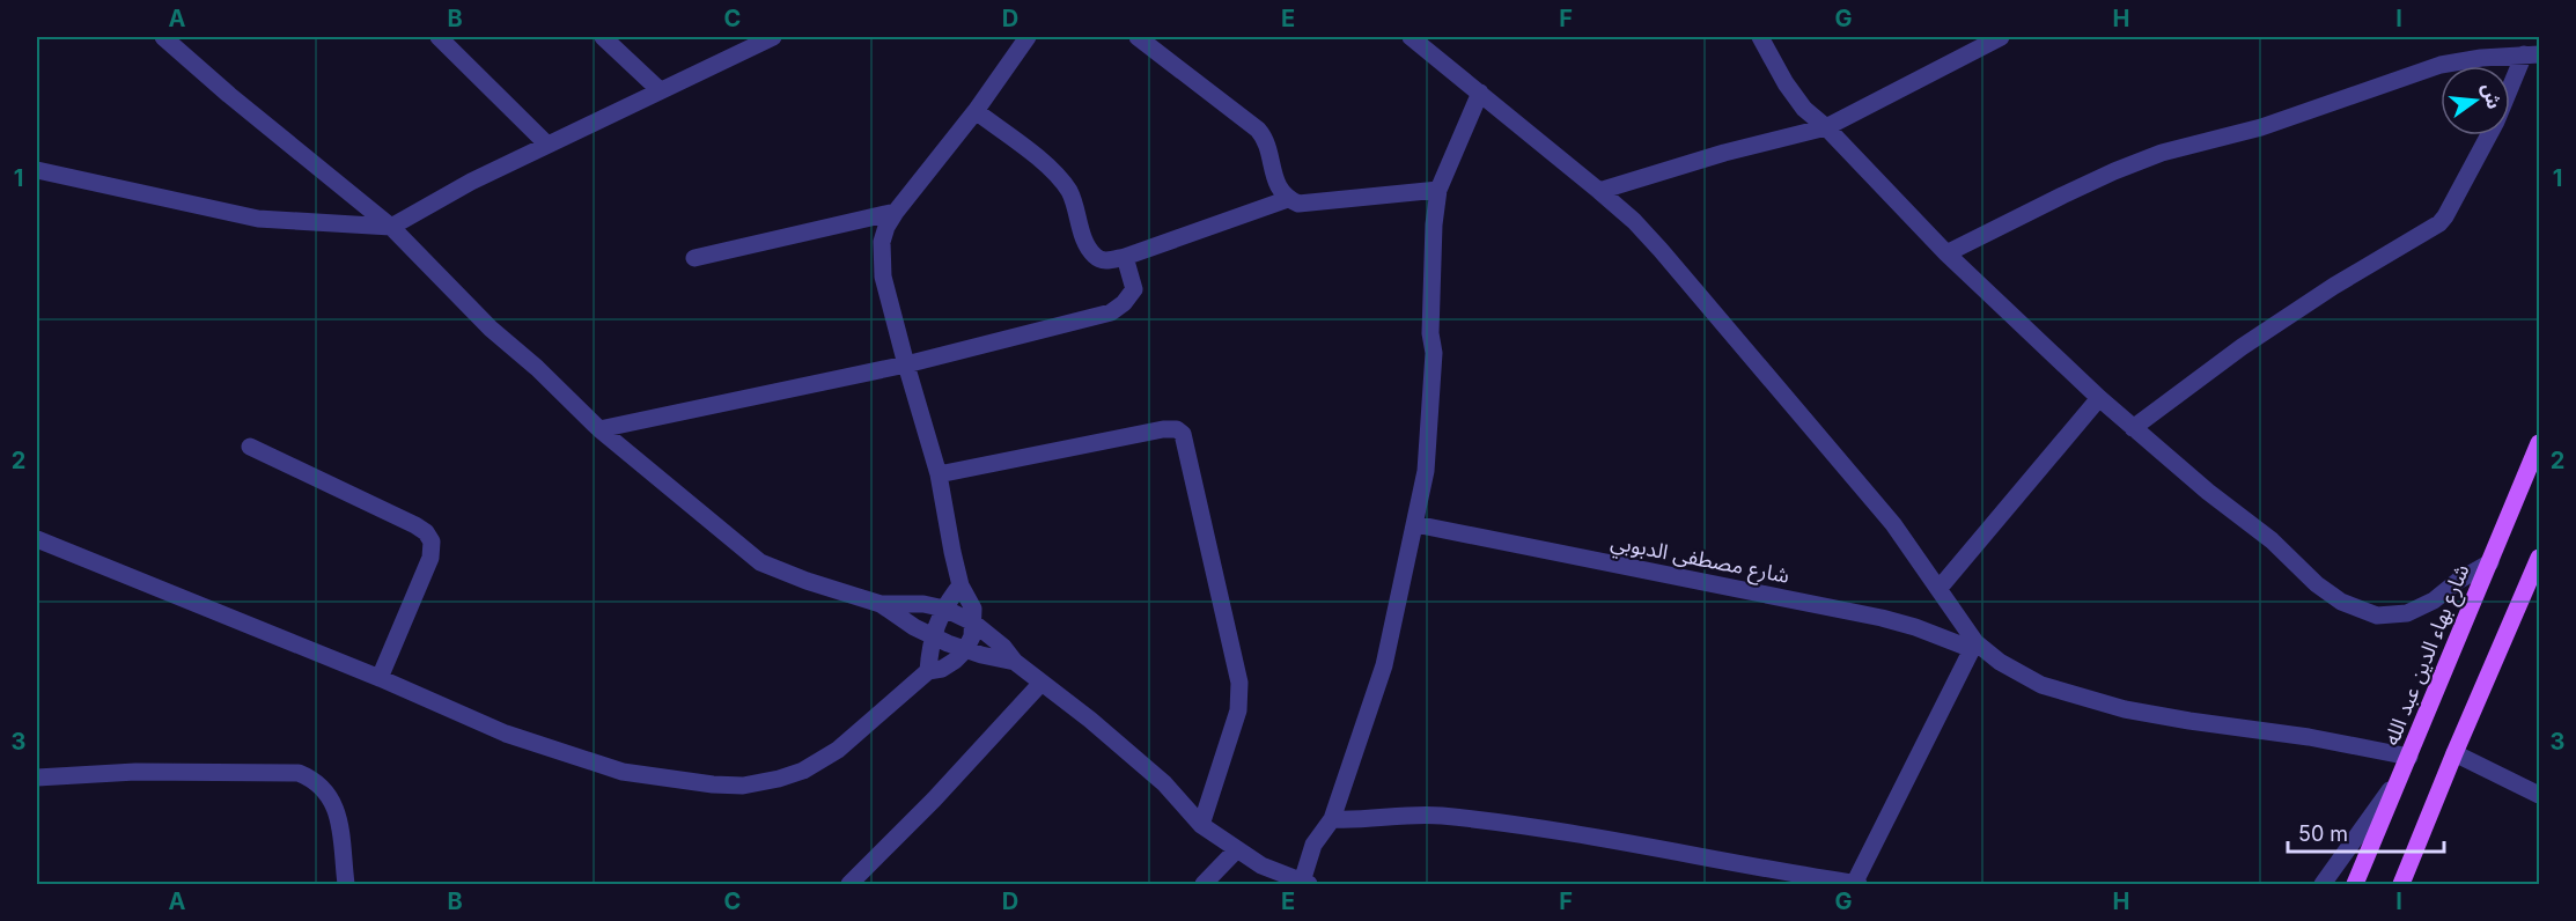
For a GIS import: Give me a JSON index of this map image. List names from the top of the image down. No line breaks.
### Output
{"streets":{"main road":["شارع بهاء الدين عبد الله"],"street":["شارع مصطفى الدبوبي"]},"scale_bar":"50 m","north":"right","grid":{"columns":["A","B","C","D","E","F","G","H","I"],"rows":["1","2","3"]}}
